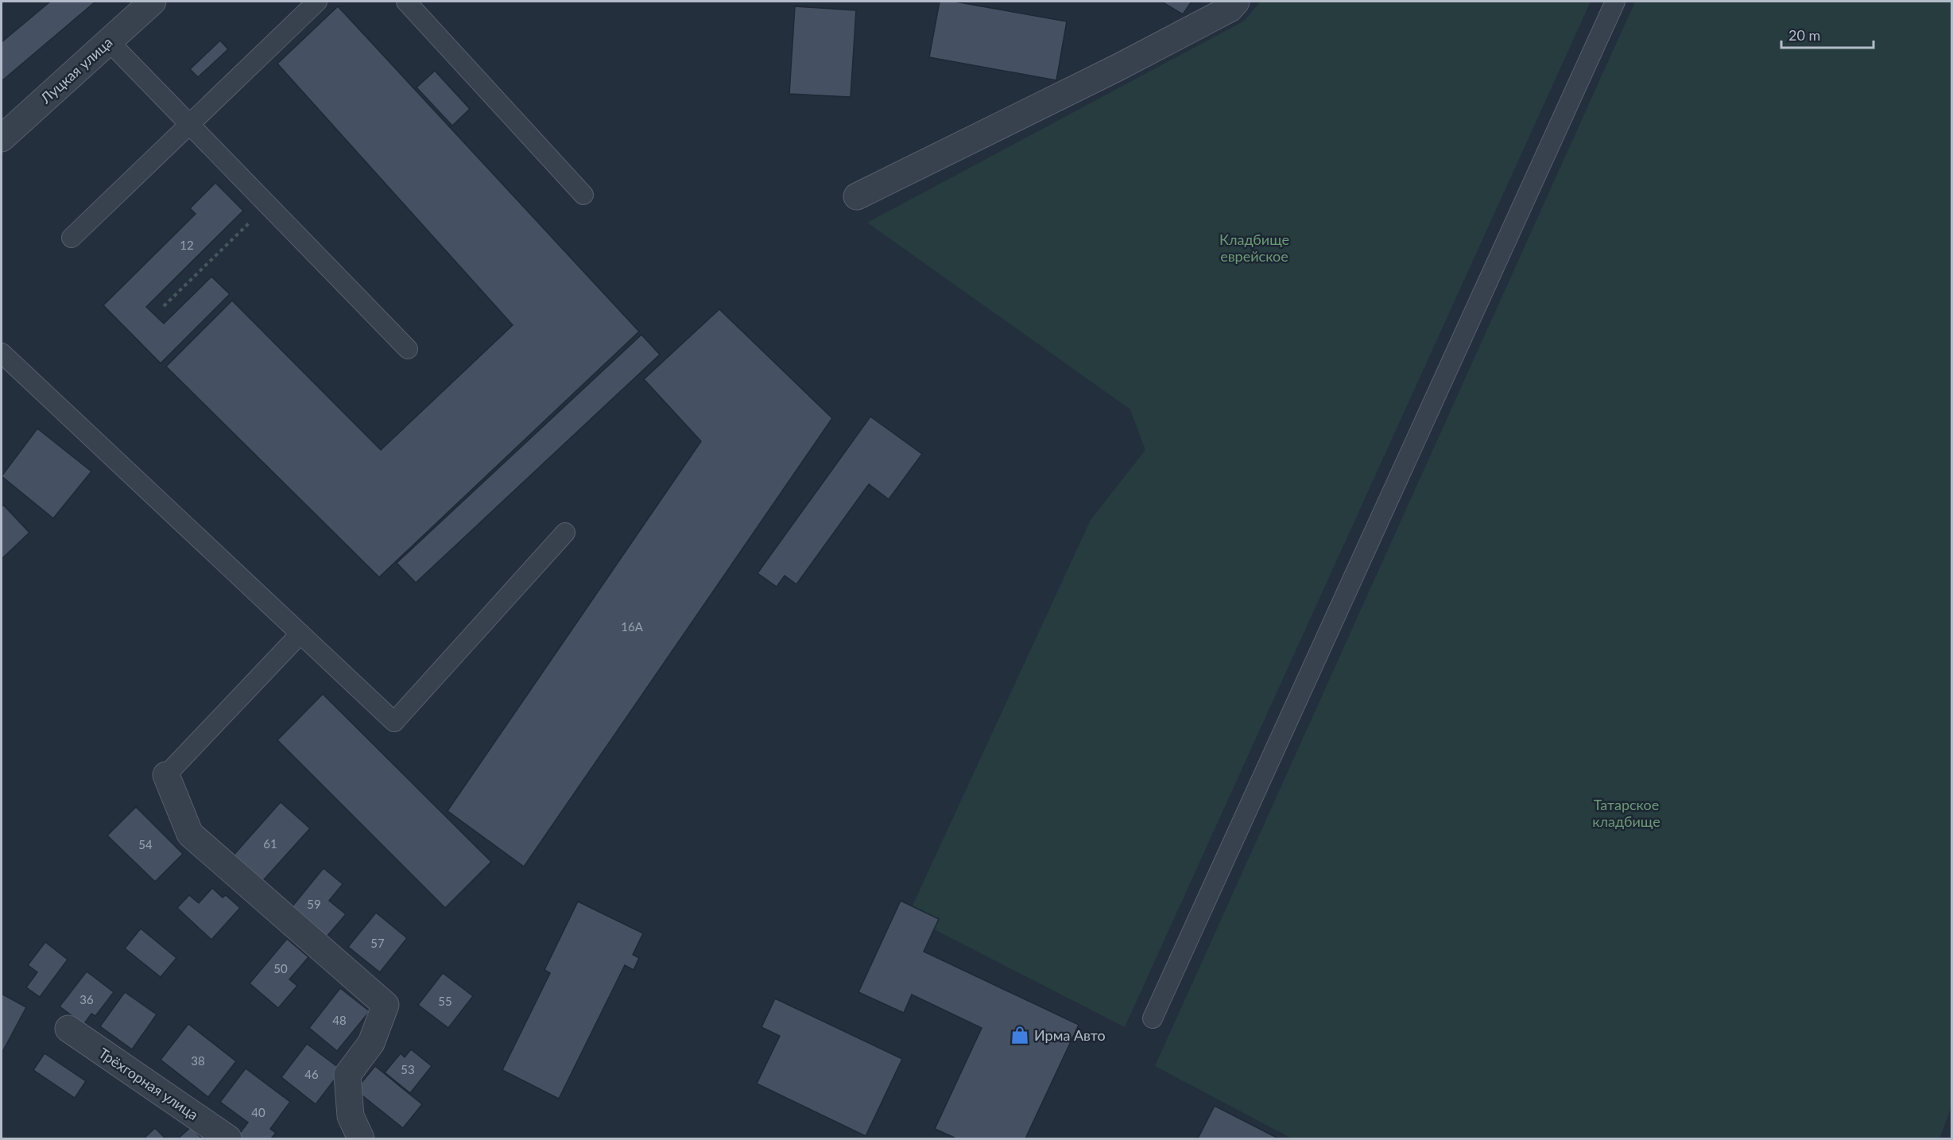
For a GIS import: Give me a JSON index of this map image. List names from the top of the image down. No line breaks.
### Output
{"streets":{"street":["Луцкая улица","Трёхгорная улица"]},"parks":["Кладбище еврейское","Татарское кладбище"],"places":{"shop":["Ирма Авто"]},"house_numbers":["12","16А","61","54","59","57","50","36","55","48","38","53","46","40"],"scale_bar":"20 m"}
